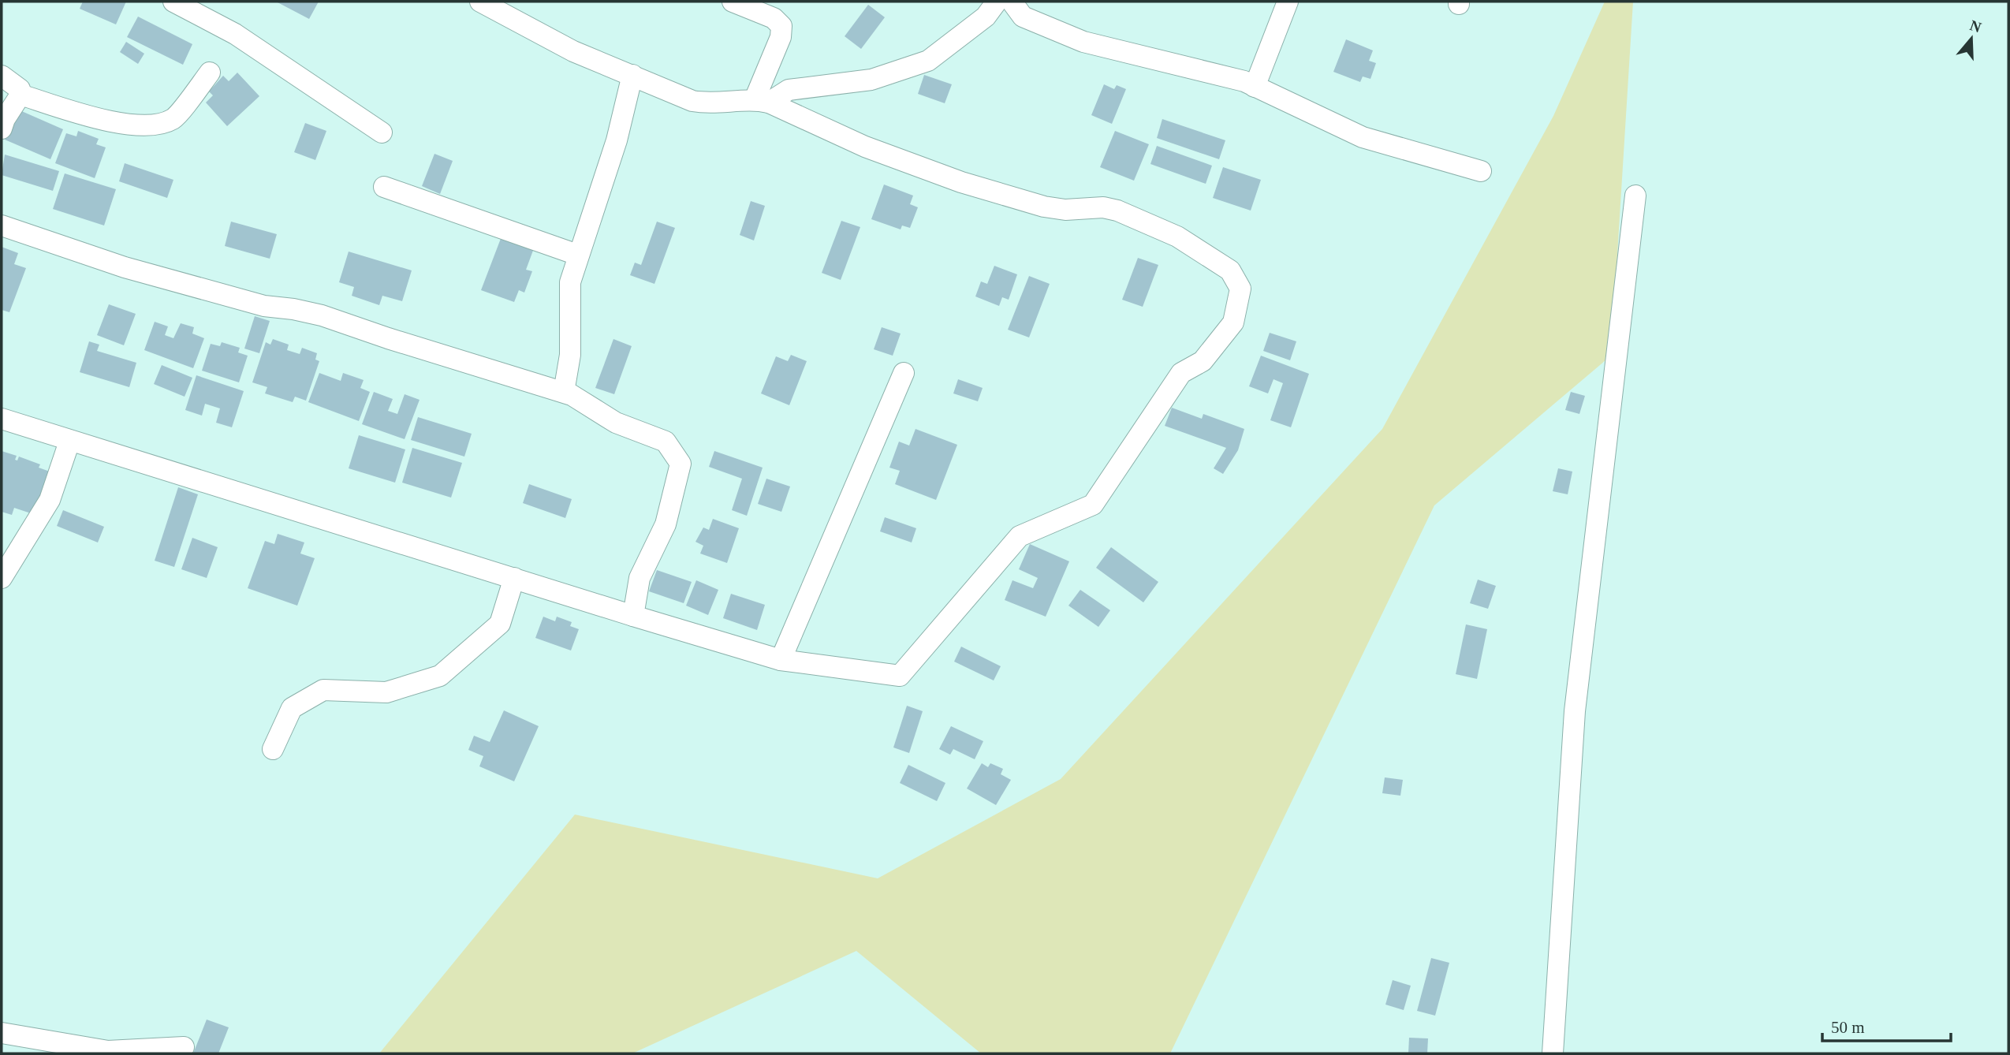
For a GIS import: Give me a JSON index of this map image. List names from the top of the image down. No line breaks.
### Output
{"scale_bar":"50 m","north":"top"}
